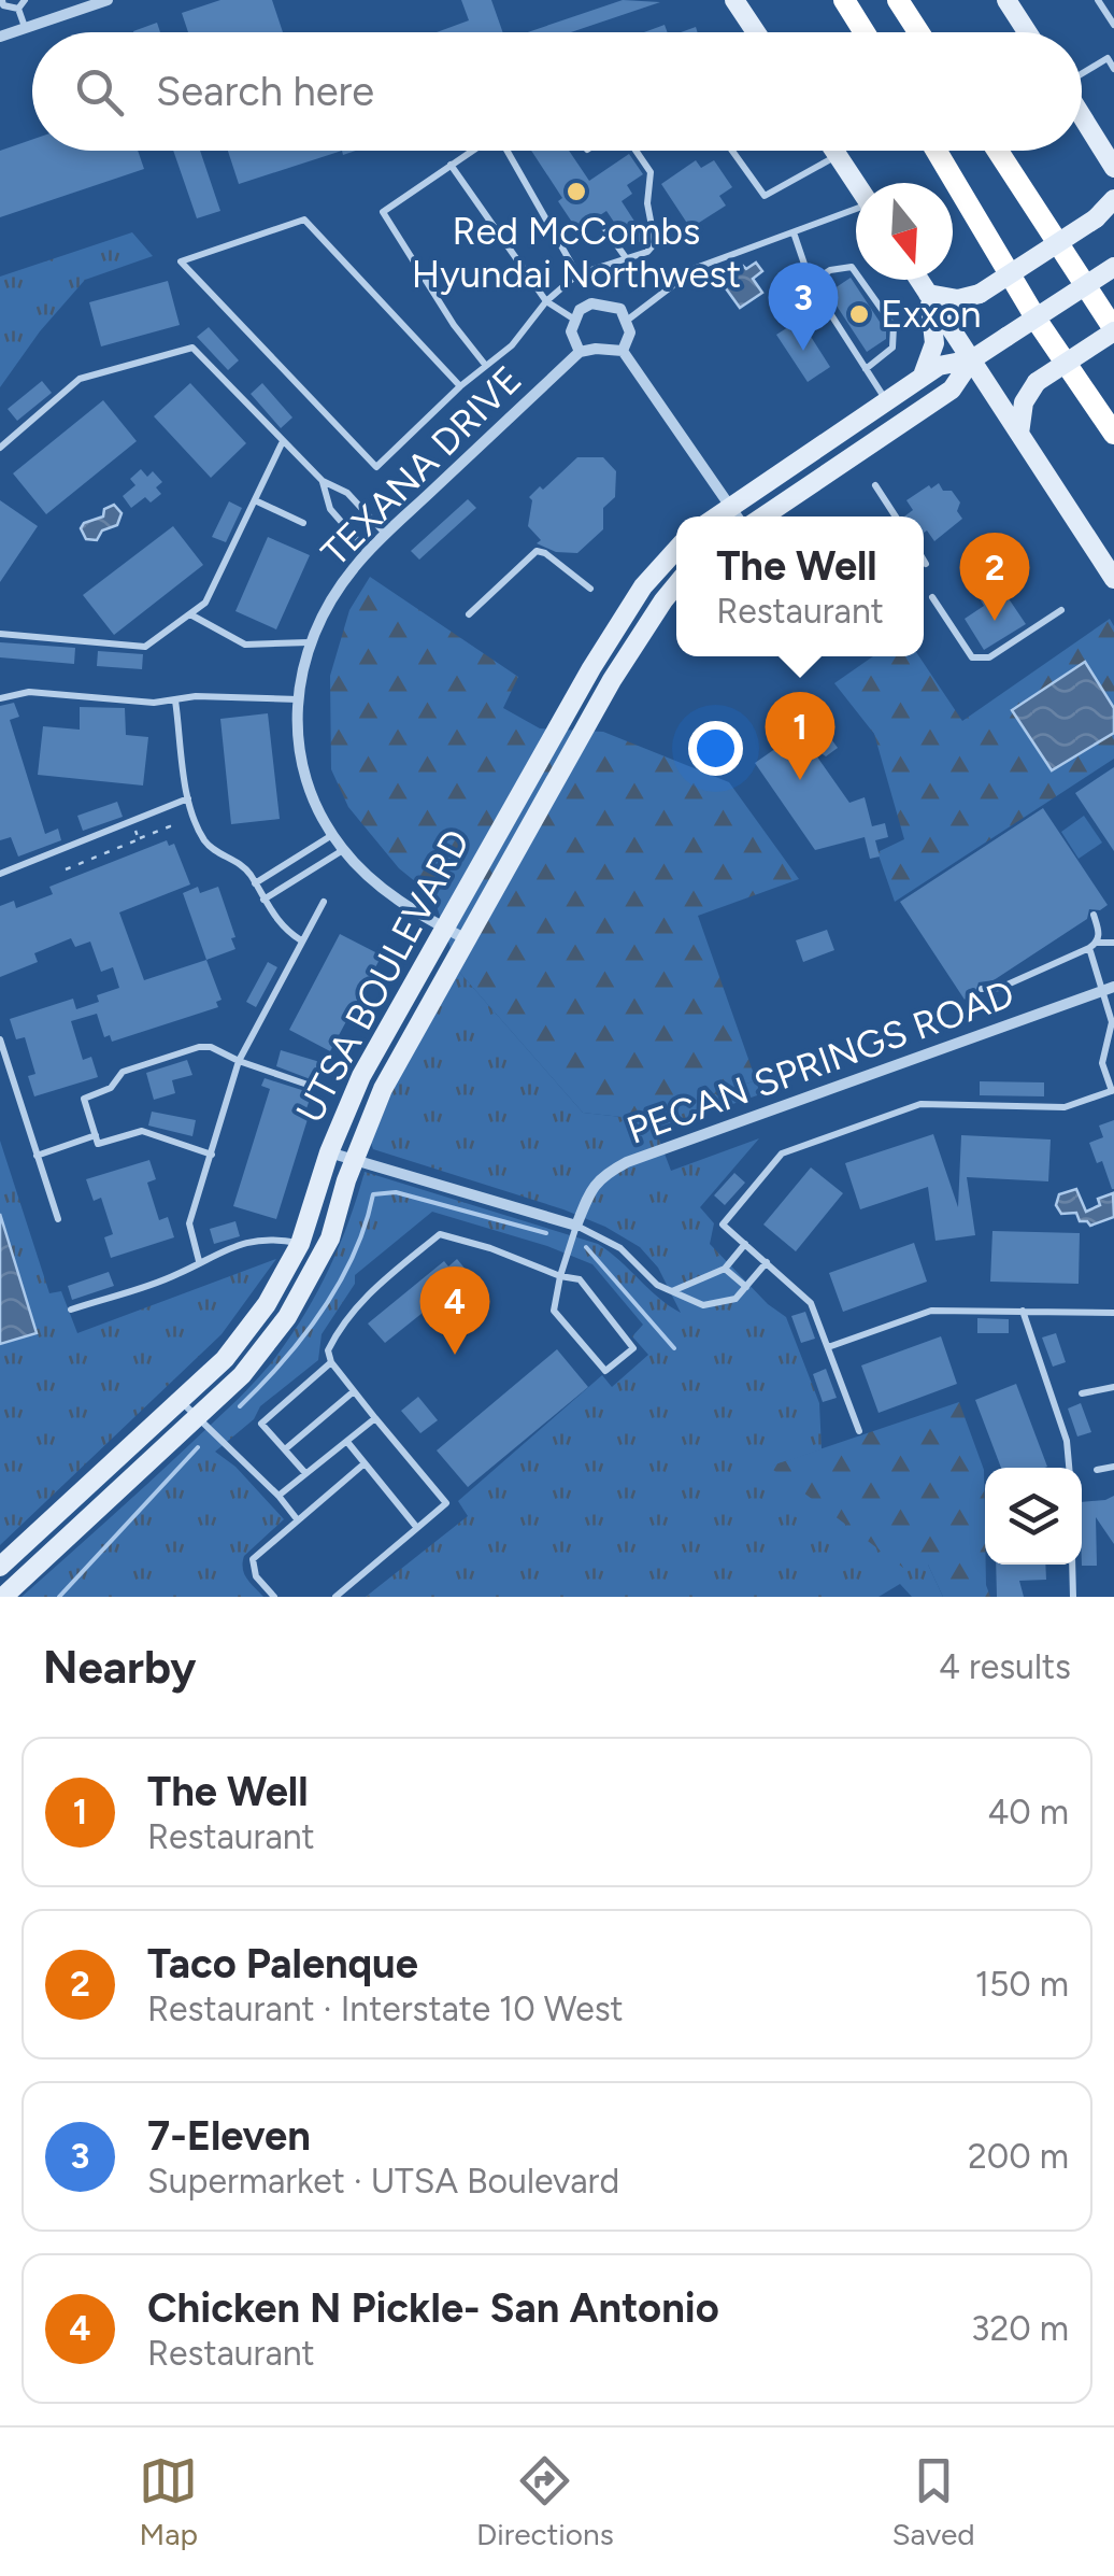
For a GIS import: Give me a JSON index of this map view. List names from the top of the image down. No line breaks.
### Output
{"streets":{"main road":["UTSA BOULEVARD"],"street":["TEXANA DRIVE","PECAN SPRINGS ROAD"]},"crossings":[["TEXANA DRIVE","UTSA BOULEVARD"]],"places":["Red McCombs Hyundai Northwest","Exxon"],"north":"bottom","page":{"search":"Search here","pins":["3","2","1","4"],"popup":["The Well","Restaurant"],"heading":["Nearby","4 results"],"list":[{"mark":"1","name":"The Well","note":"Restaurant","value":"40 m"},{"mark":"2","name":"Taco Palenque","note":"Restaurant · Interstate 10 West","value":"150 m"},{"mark":"3","name":"7-Eleven","note":"Supermarket · UTSA Boulevard","value":"200 m"},{"mark":"4","name":"Chicken N Pickle- San Antonio","note":"Restaurant","value":"320 m"}],"nav":["Map","Directions","Saved"]}}
